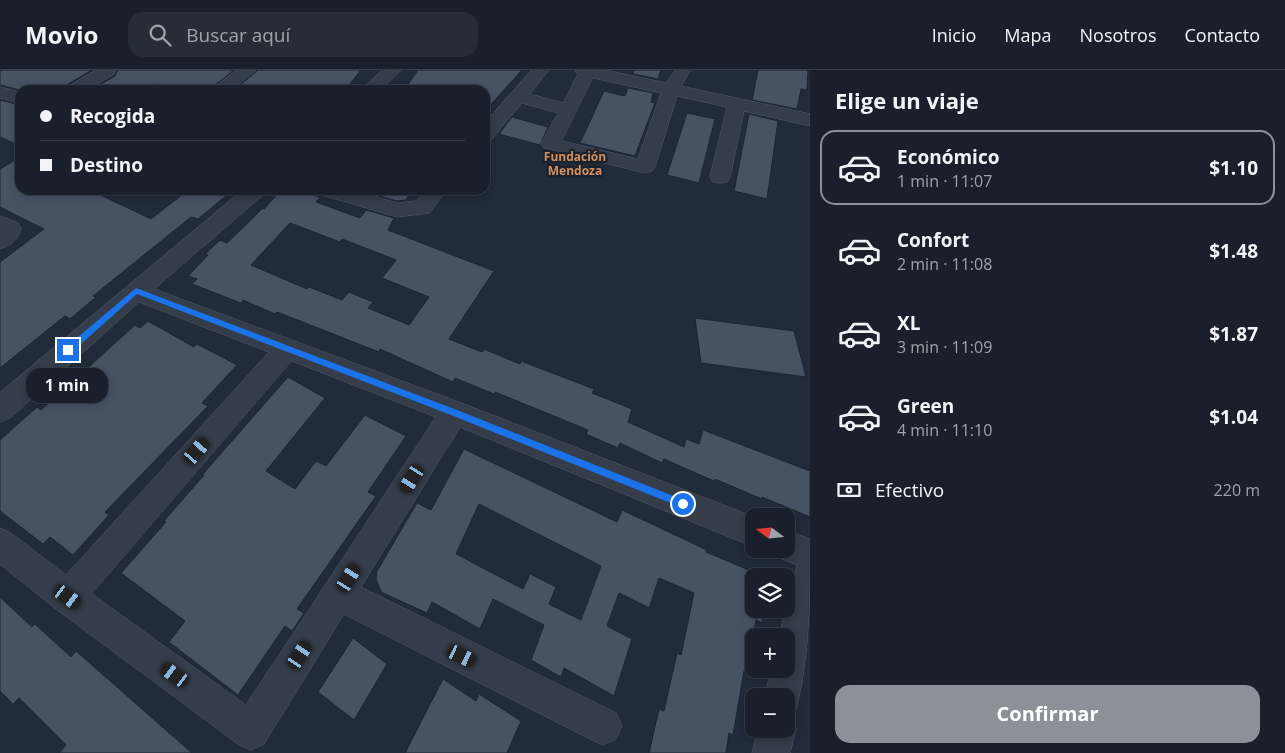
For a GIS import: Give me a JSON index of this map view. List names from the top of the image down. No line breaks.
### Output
{"districts":["Fundación Mendoza"],"north":"left","page":{"header":"Movio","search":"Buscar aquí","nav":["Inicio","Mapa","Nosotros","Contacto"],"heading":"Elige un viaje","banner":["Recogida","Destino"],"list":[{"name":"Económico","note":"1 min · 11:07","value":"$1.10"},{"name":"Confort","note":"2 min · 11:08","value":"$1.48"},{"name":"XL","note":"3 min · 11:09","value":"$1.87"},{"name":"Green","note":"4 min · 11:10","value":"$1.04"}],"bubble":"1 min","pay":["Efectivo","220 m"],"map_buttons":["+","−"],"buttons":"Confirmar"}}
